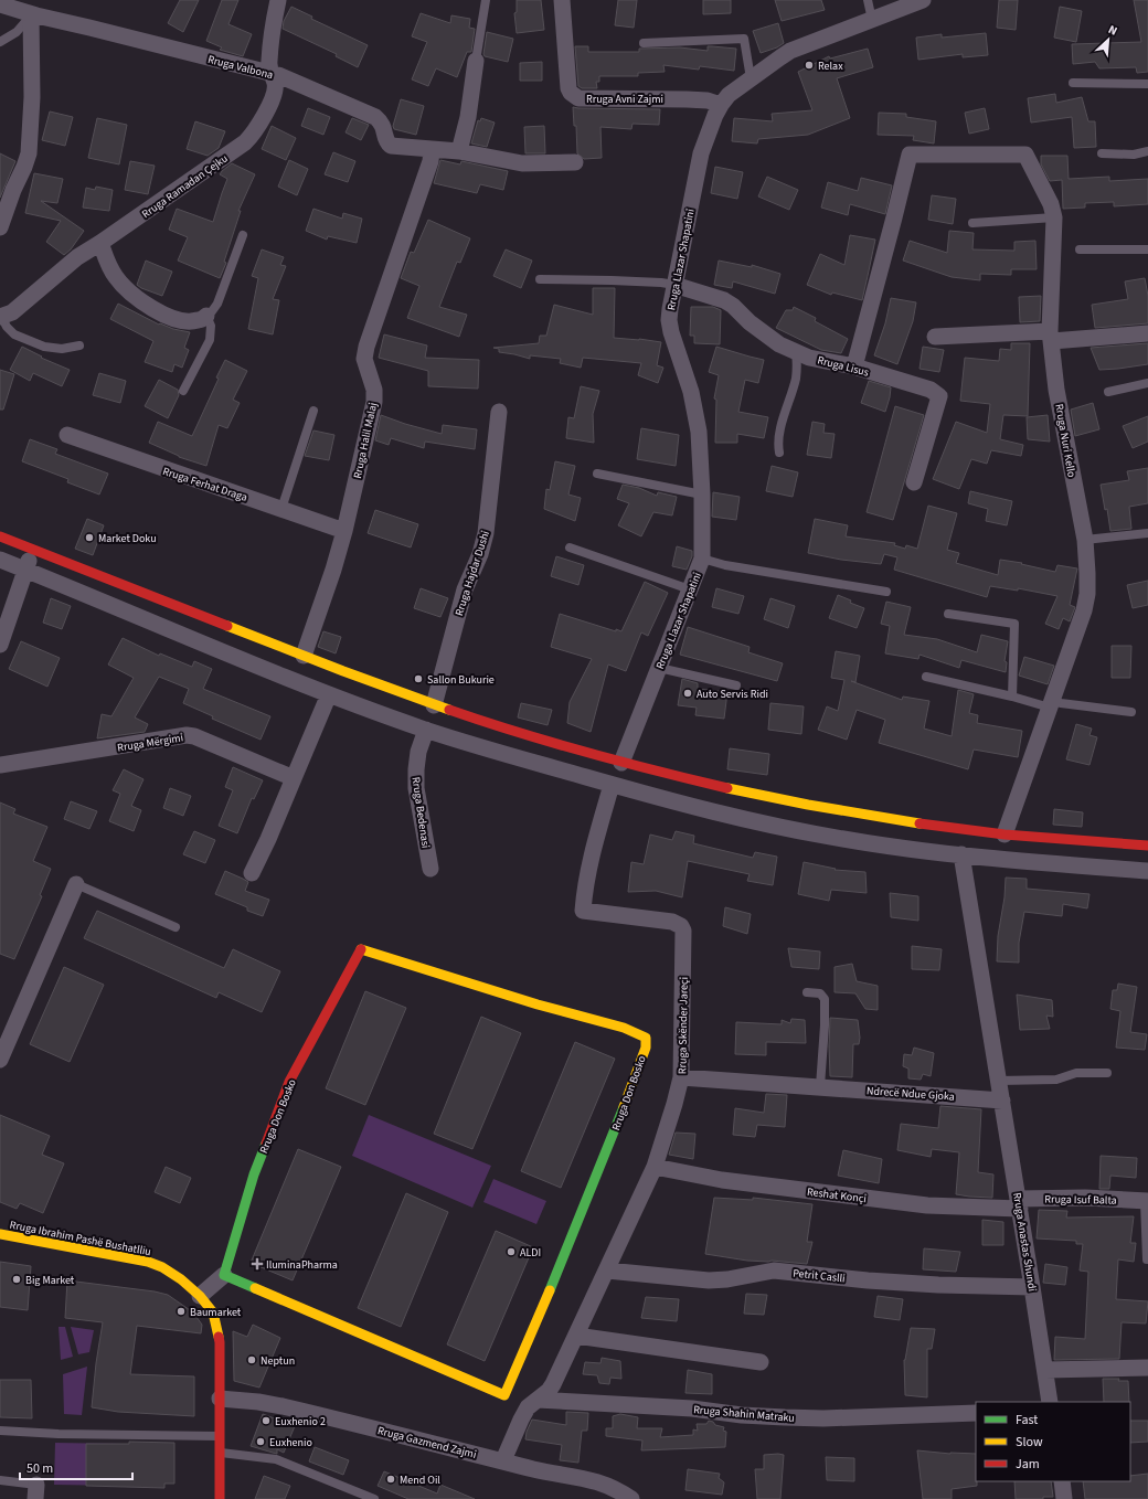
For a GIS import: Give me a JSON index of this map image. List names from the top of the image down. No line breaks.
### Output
{"streets":{"street":["Rruga Valbona","Rruga Avni Zajmi","Rruga Ramadan Çejku","Rruga Llazar Shapatini","Rruga Lisus","Rruga Halil Malaj","Rruga Nuri Kello","Rruga Ferhat Draga","Rruga Hajdar Dushi","Rruga Mërgimi","Rruga Bedenasi","Rruga Skënder Jareçi","Rruga Don Bosko","Ndrecë Ndue Gjoka","Reshat Konçi","Rruga Isuf Balta","Rruga Ibrahim Pashë Bushatlliu","Rruga Anastas Shundi","Petrit Caslli","Rruga Shahin Matraku","Rruga Gazmend Zajmi"]},"crossings":[["Rruga Valbona","Rruga Ramadan Çejku"],["Rruga Valbona","Rruga Halil Malaj"],["Rruga Avni Zajmi","Rruga Llazar Shapatini"],["Rruga Llazar Shapatini","Rruga Lisus"],["Rruga Lisus","Rruga Nuri Kello"],["Rruga Halil Malaj","Rruga Ferhat Draga"],["Rruga Skënder Jareçi","Ndrecë Ndue Gjoka"],["Rruga Skënder Jareçi","Reshat Konçi"],["Rruga Skënder Jareçi","Petrit Caslli"],["Rruga Skënder Jareçi","Rruga Shahin Matraku"],["Rruga Skënder Jareçi","Rruga Gazmend Zajmi"],["Ndrecë Ndue Gjoka","Rruga Anastas Shundi"],["Reshat Konçi","Rruga Isuf Balta"],["Reshat Konçi","Rruga Anastas Shundi"],["Rruga Isuf Balta","Rruga Anastas Shundi"],["Rruga Anastas Shundi","Petrit Caslli"]],"places":{"other":["Relax","Market Doku","Sallon Bukurie","Auto Servis Ridi","ALDI","Big Market","Baumarket","Neptun","Euxhenio 2","Euxhenio","Mend Oil"],"health":["IluminaPharma"]},"legend":["Fast","Slow","Jam"],"scale_bar":"50 m","north":"top right"}
